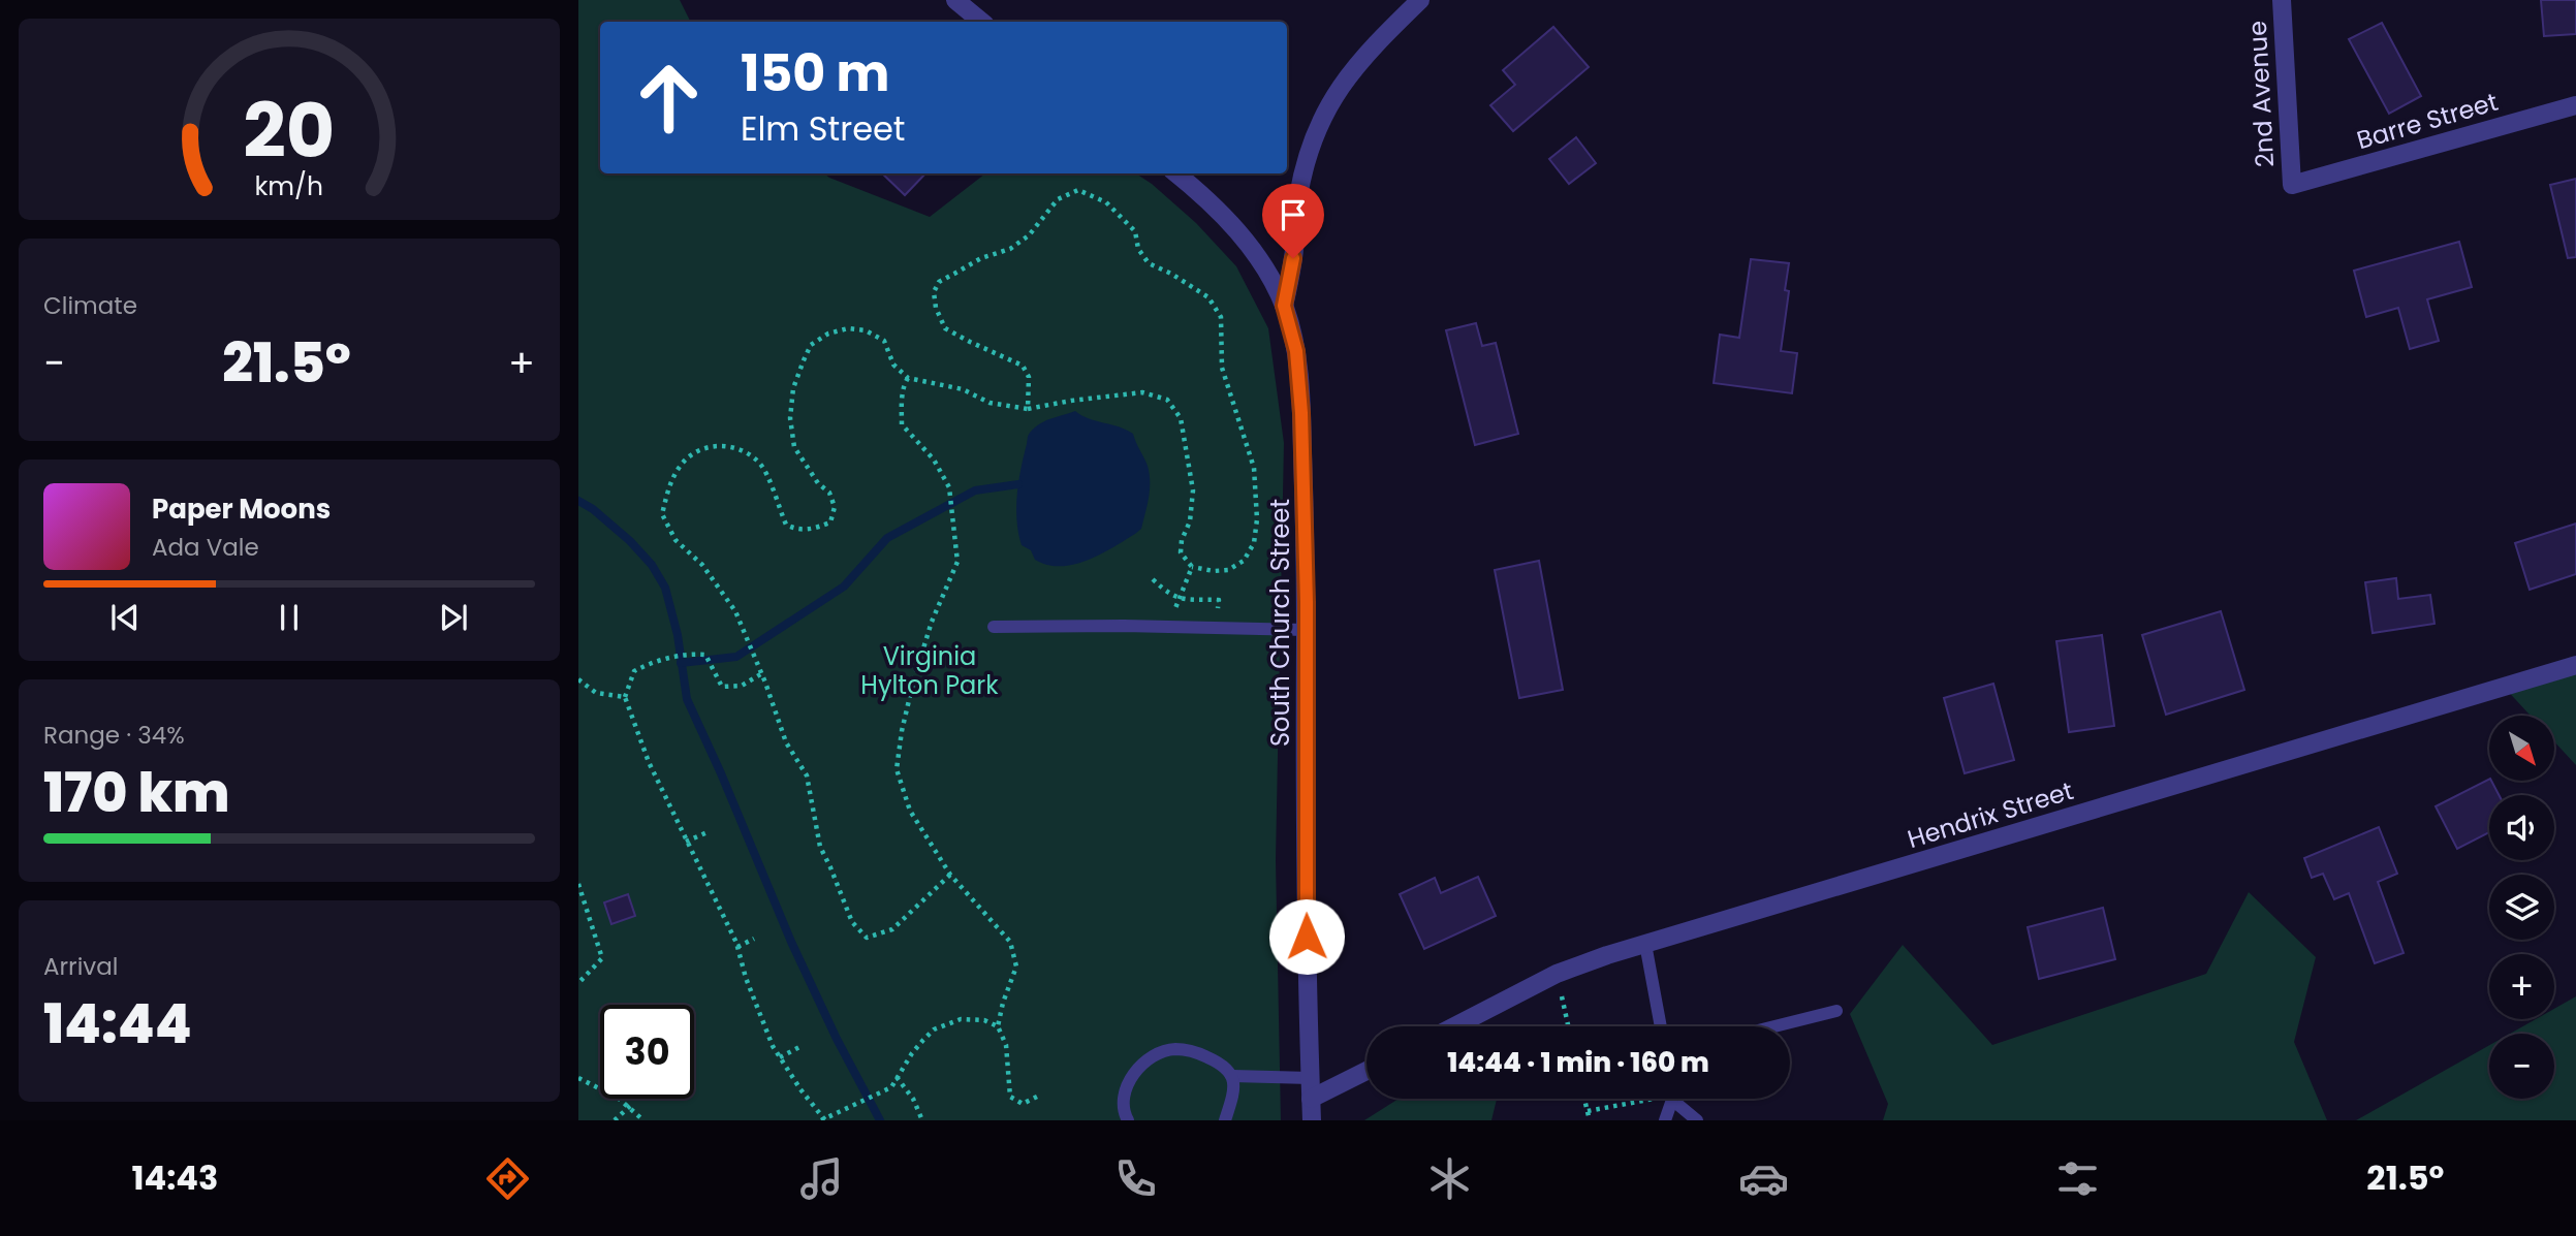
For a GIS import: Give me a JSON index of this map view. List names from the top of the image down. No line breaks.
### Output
{"streets":{"street":["2nd Avenue","Barre Street","South Church Street","Hendrix Street"]},"crossings":[["2nd Avenue","Barre Street"]],"parks":["Virginia Hylton Park"],"north":"bottom right","page":{"turn":["150 m","Elm Street"],"tile":["Climate",["Range · 34%","170 km"],["Arrival","14:44"]],"heat":["−","21.5°","+"],"song":["Paper Moons","Ada Vale"],"map_buttons":["+","−"],"limit":"30","trip":"14:44 · 1 min · 160 m","tabs":["14:43","21.5°"],"gauge":["20","km/h"]}}
